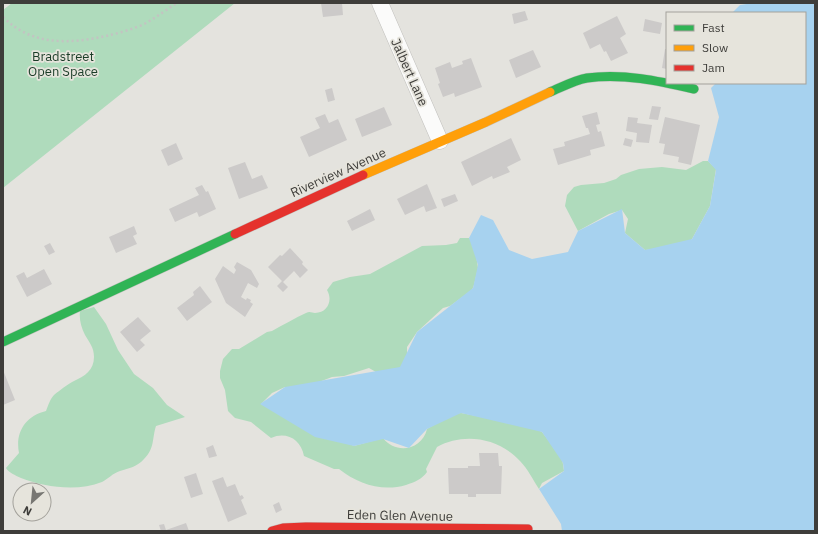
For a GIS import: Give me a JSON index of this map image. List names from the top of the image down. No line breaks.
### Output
{"streets":{"street":["Jalbert Lane","Riverview Avenue","Eden Glen Avenue"]},"crossings":[["Jalbert Lane","Riverview Avenue"]],"parks":["Bradstreet Open Space"],"legend":["Fast","Slow","Jam"],"north":"bottom left"}
